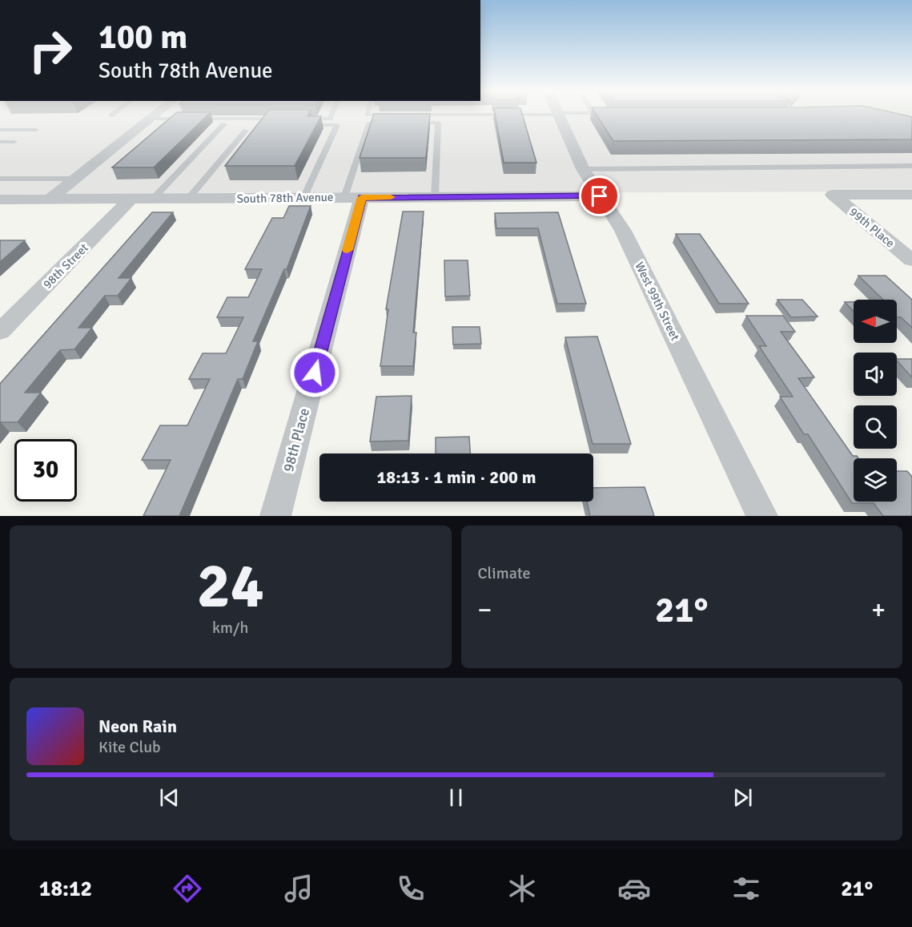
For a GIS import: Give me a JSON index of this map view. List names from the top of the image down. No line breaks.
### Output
{"streets":{"street":["South 78th Avenue","99th Place","98th Street","West 99th Street","98th Place"]},"crossings":[["South 78th Avenue","98th Street"],["South 78th Avenue","West 99th Street"],["South 78th Avenue","98th Place"]],"north":"left","page":{"turn":["100 m","South 78th Avenue"],"limit":"30","trip":"18:13 · 1 min · 200 m","tile":[["24","km/h"],"Climate"],"heat":["−","21°","+"],"song":["Neon Rain","Kite Club"],"tabs":["18:12","21°"]}}
